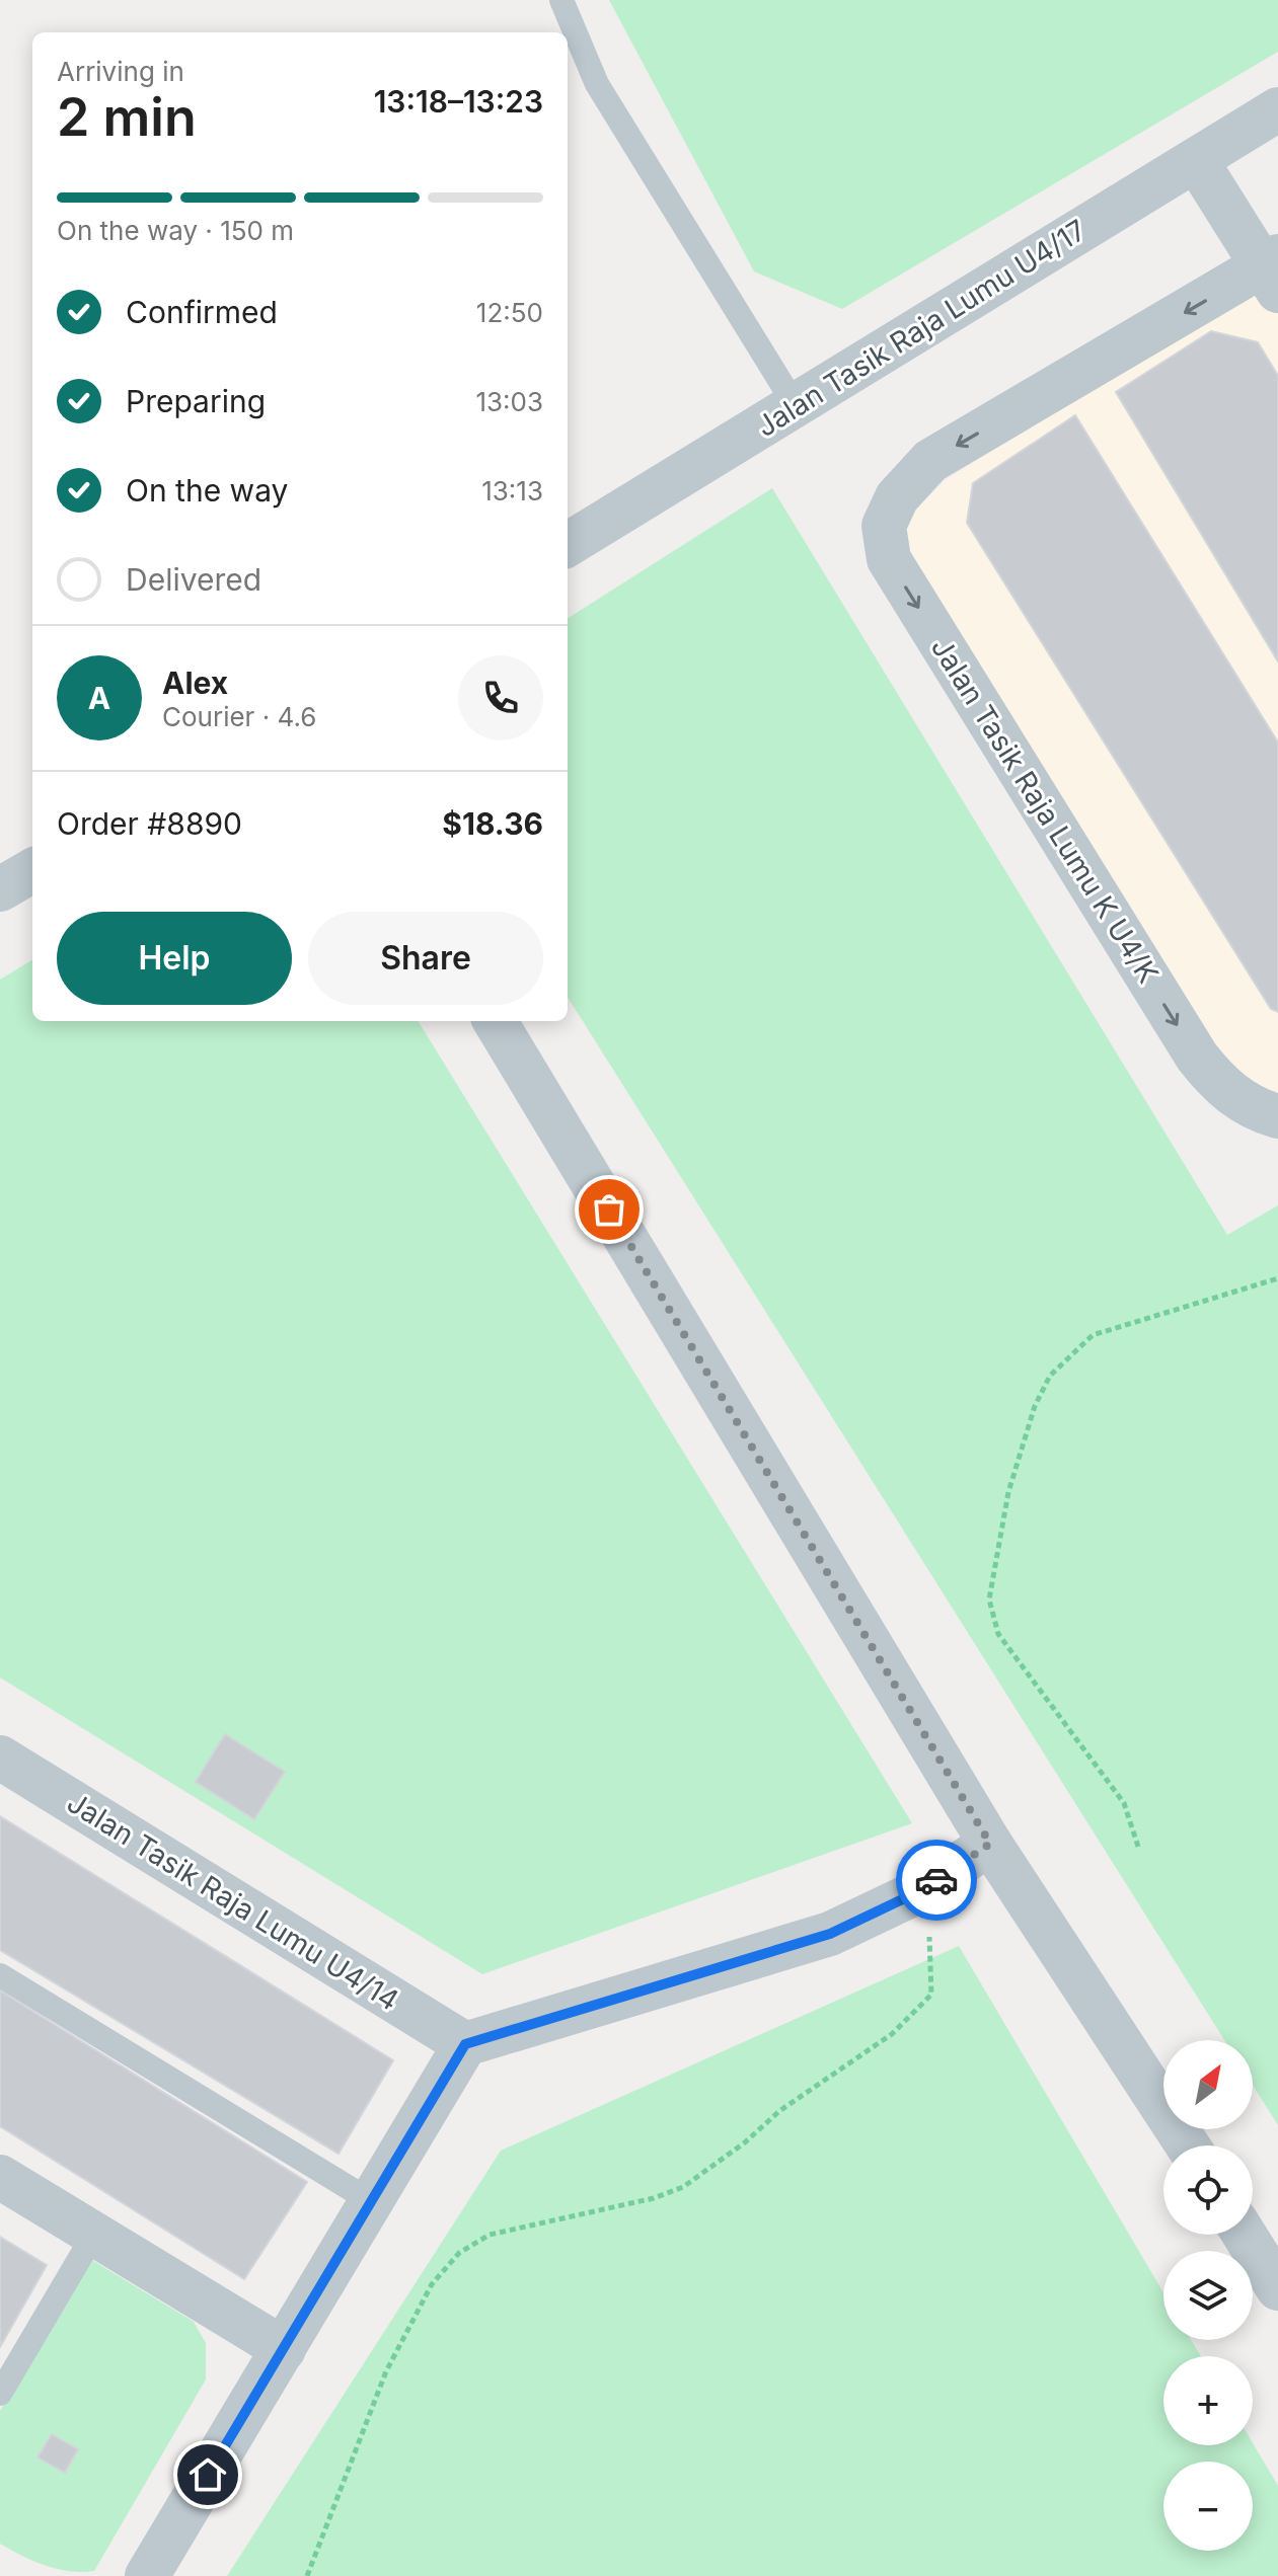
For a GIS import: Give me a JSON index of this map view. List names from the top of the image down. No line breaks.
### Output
{"streets":{"street":["Jalan Tasik Raja Lumu U4/17","Jalan Tasik Raja Lumu K U4/K","Jalan Tasik Raja Lumu U4/14"]},"north":"top right","page":{"heading":["2 min","Arriving in","13:18–13:23"],"panel":["Alex","Courier · 4.6","Order #8890","$18.36"],"bar":"On the way · 150 m","list":[["Confirmed","12:50"],["Preparing","13:03"],["On the way","13:13"],"Delivered"],"round":"A","buttons":["Help","Share"],"map_buttons":["+","−"]}}
